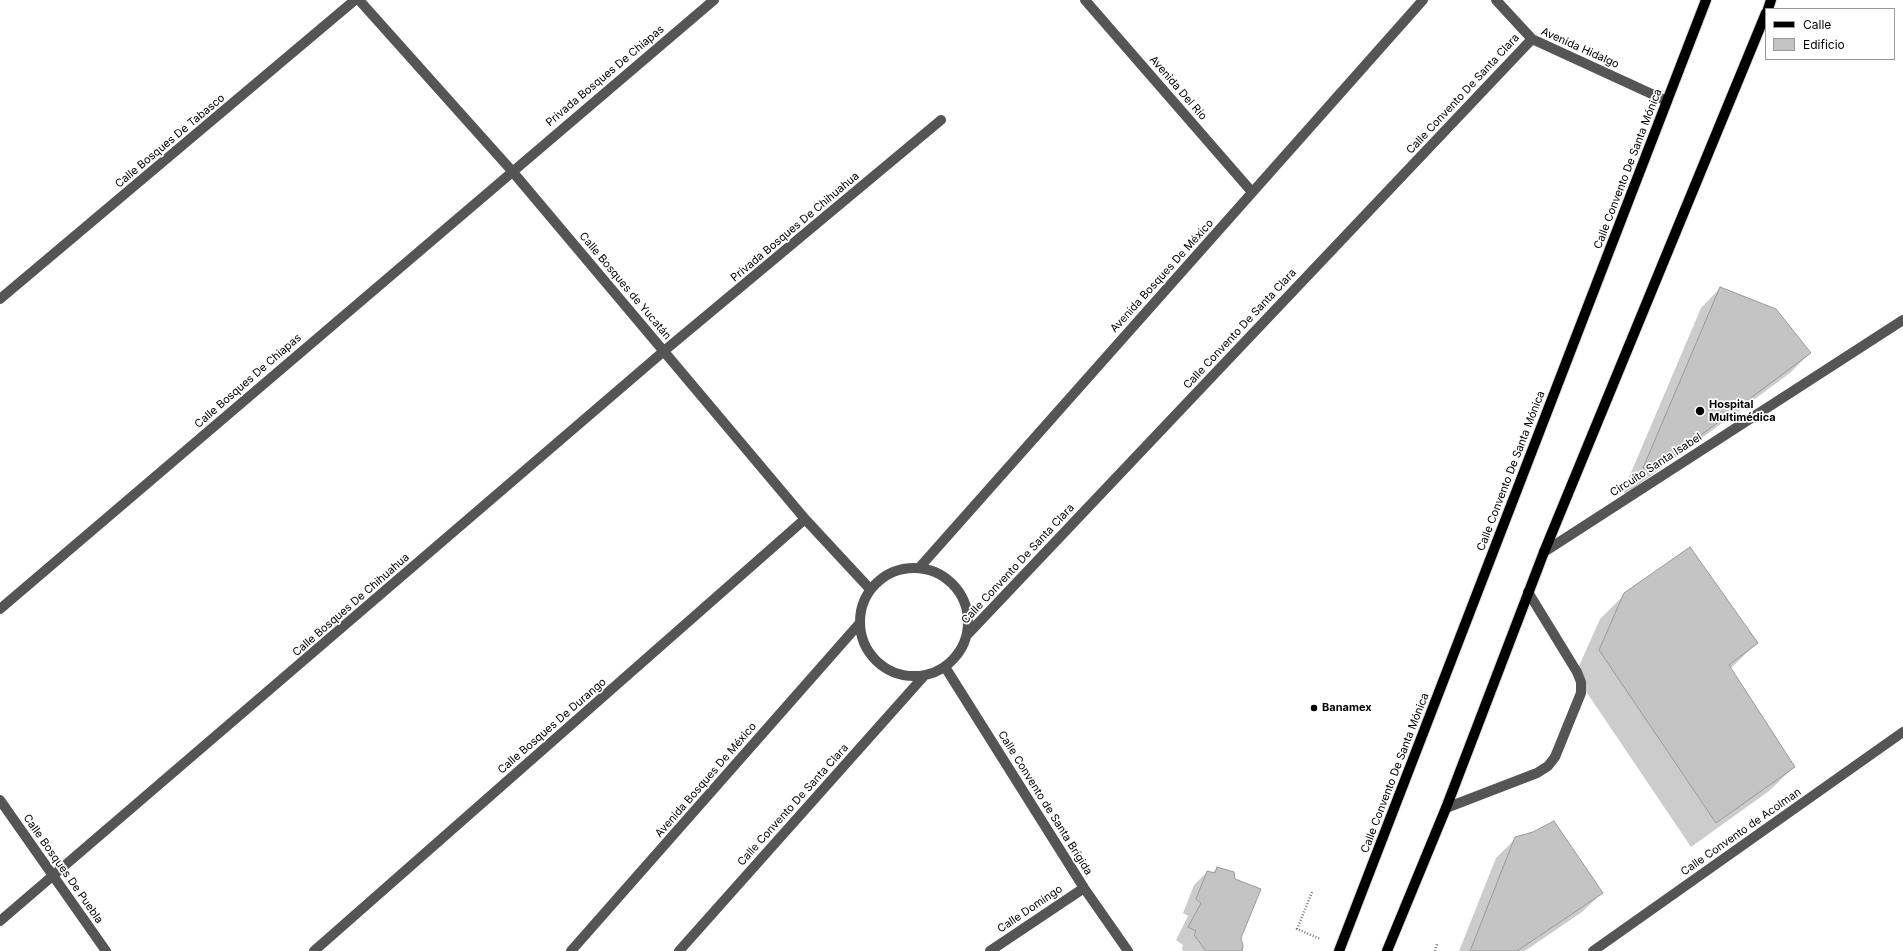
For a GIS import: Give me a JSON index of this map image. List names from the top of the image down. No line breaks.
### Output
{"streets":{"main road":["Calle Convento De Santa Mónica"],"street":["Avenida Hidalgo","Privada Bosques De Chiapas","Avenida Del Río","Calle Convento De Santa Clara","Calle Bosques De Tabasco","Privada Bosques De Chihuahua","Avenida Bosques De México","Calle Bosques de Yucatán","Calle Bosques De Chiapas","Circuito Santa Isabel","Calle Bosques De Chihuahua","Calle Bosques De Durango","Calle Convento de Santa Brígida","Calle Convento de Acolman","Calle Bosques De Puebla","Calle Domingo"]},"crossings":[["Avenida Hidalgo","Calle Convento De Santa Clara"],["Avenida Hidalgo","Calle Convento De Santa Mónica"],["Privada Bosques De Chiapas","Calle Bosques de Yucatán"],["Privada Bosques De Chiapas","Calle Bosques De Chiapas"],["Avenida Del Río","Avenida Bosques De México"],["Calle Convento De Santa Clara","Avenida Bosques De México"],["Calle Convento De Santa Clara","Calle Bosques de Yucatán"],["Calle Convento De Santa Clara","Calle Convento de Santa Brígida"],["Privada Bosques De Chihuahua","Calle Bosques de Yucatán"],["Privada Bosques De Chihuahua","Calle Bosques De Chihuahua"],["Avenida Bosques De México","Calle Bosques de Yucatán"],["Avenida Bosques De México","Calle Convento de Santa Brígida"],["Calle Bosques de Yucatán","Calle Bosques De Chiapas"],["Calle Bosques de Yucatán","Calle Bosques De Chihuahua"],["Calle Bosques de Yucatán","Calle Bosques De Durango"],["Calle Bosques de Yucatán","Calle Convento de Santa Brígida"],["Calle Bosques De Chihuahua","Calle Bosques De Puebla"],["Calle Convento de Santa Brígida","Calle Domingo"]],"places":["Hospital Multimédica","Banamex"],"legend":["Calle","Edificio"]}
